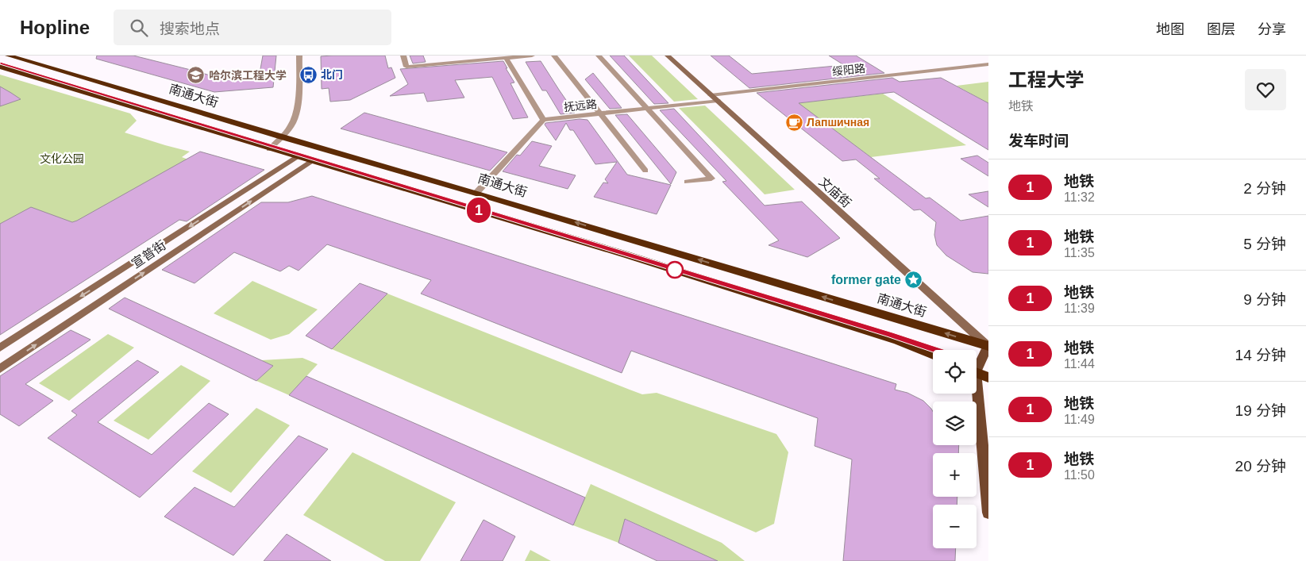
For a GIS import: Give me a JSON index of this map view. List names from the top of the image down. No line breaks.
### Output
{"streets":{"highway":["南通大街"],"street":["绥阳路","抚远路","文庙街","宣普街"]},"crossings":[["绥阳路","文庙街"],["南通大街","文庙街"],["抚远路","文庙街"]],"parks":["文化公园"],"places":{"bus stop":["北门"],"school or university":["哈尔滨工程大学"],"cafe":["Лапшичная"],"place":["former gate"]},"lines":["metro line 1"],"page":{"header":"Hopline","search":"搜索地点","nav":["地图","图层","分享"],"on_map":"1","heading":[["工程大学","地铁"],"发车时间"],"list":[{"mark":"1","name":"地铁","note":"11:32","value":"2 分钟"},{"mark":"1","name":"地铁","note":"11:35","value":"5 分钟"},{"mark":"1","name":"地铁","note":"11:39","value":"9 分钟"},{"mark":"1","name":"地铁","note":"11:44","value":"14 分钟"},{"mark":"1","name":"地铁","note":"11:49","value":"19 分钟"},{"mark":"1","name":"地铁","note":"11:50","value":"20 分钟"}],"map_buttons":["+","−"]}}
